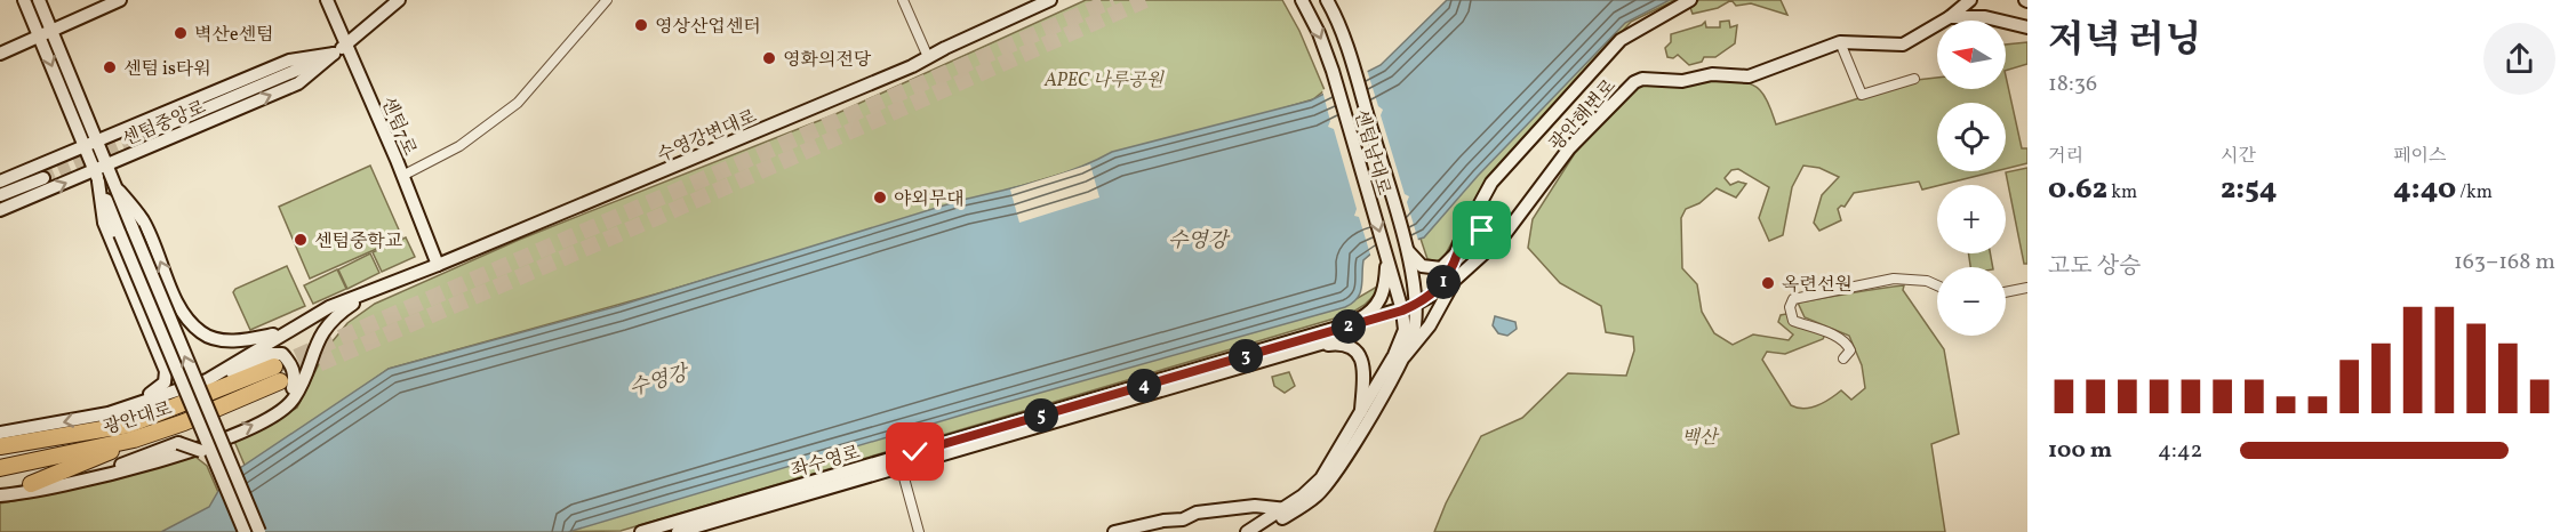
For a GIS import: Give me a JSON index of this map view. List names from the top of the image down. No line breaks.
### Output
{"streets":{"highway":["광안대로"],"main road":["광안해변로","센텀중앙로","센텀7로","수영강변대로","센텀남대로","좌수영로"]},"crossings":[["광안해변로","센텀남대로"],["광안해변로","좌수영로"],["센텀중앙로","센텀7로"],["센텀7로","수영강변대로"],["센텀남대로","좌수영로"]],"water":["수영강"],"parks":["APEC 나루공원","백산"],"places":["영상산업센터","벽산e센텀","영화의전당","센텀 is타워","야외무대","센텀중학교","옥련선원"],"north":"left","page":{"heading":["저녁 러닝","18:36"],"map_buttons":["+","−"],"stats":[["거리","0.62 km"],["시간","2:54"],["페이스","4:40 /km"]],"chart":["고도 상승","163–168 m"],"pins":["1","2","3","4","5"],"list":[{"name":"100 m","note":"4:42"}]}}
